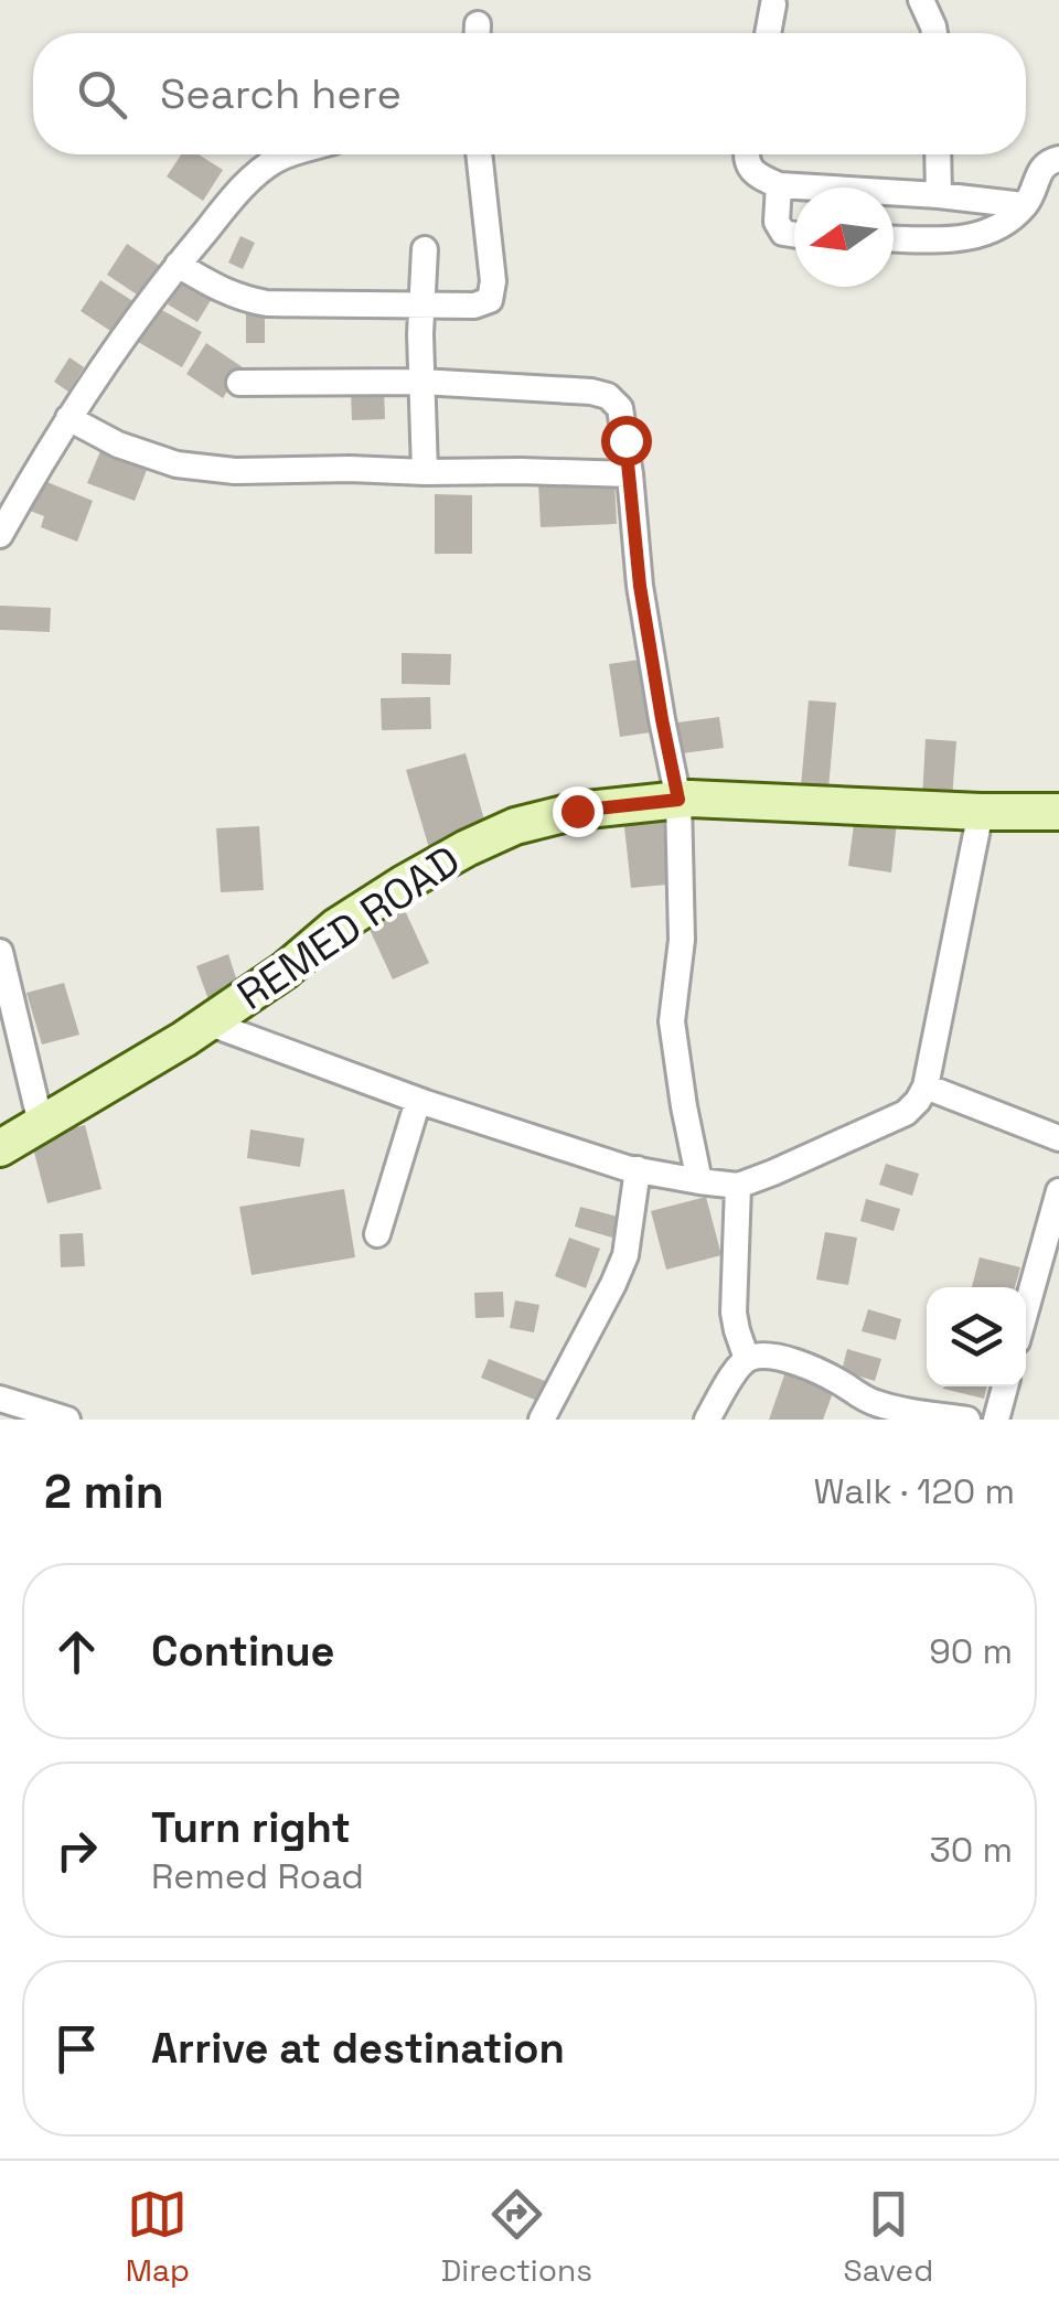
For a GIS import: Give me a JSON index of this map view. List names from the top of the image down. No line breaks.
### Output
{"streets":{"street":["REMED ROAD"]},"north":"left","page":{"search":"Search here","heading":["2 min","Walk · 120 m"],"list":[["Continue","90 m"],["Turn right","Remed Road","30 m"],"Arrive at destination"],"nav":["Map","Directions","Saved"]}}
